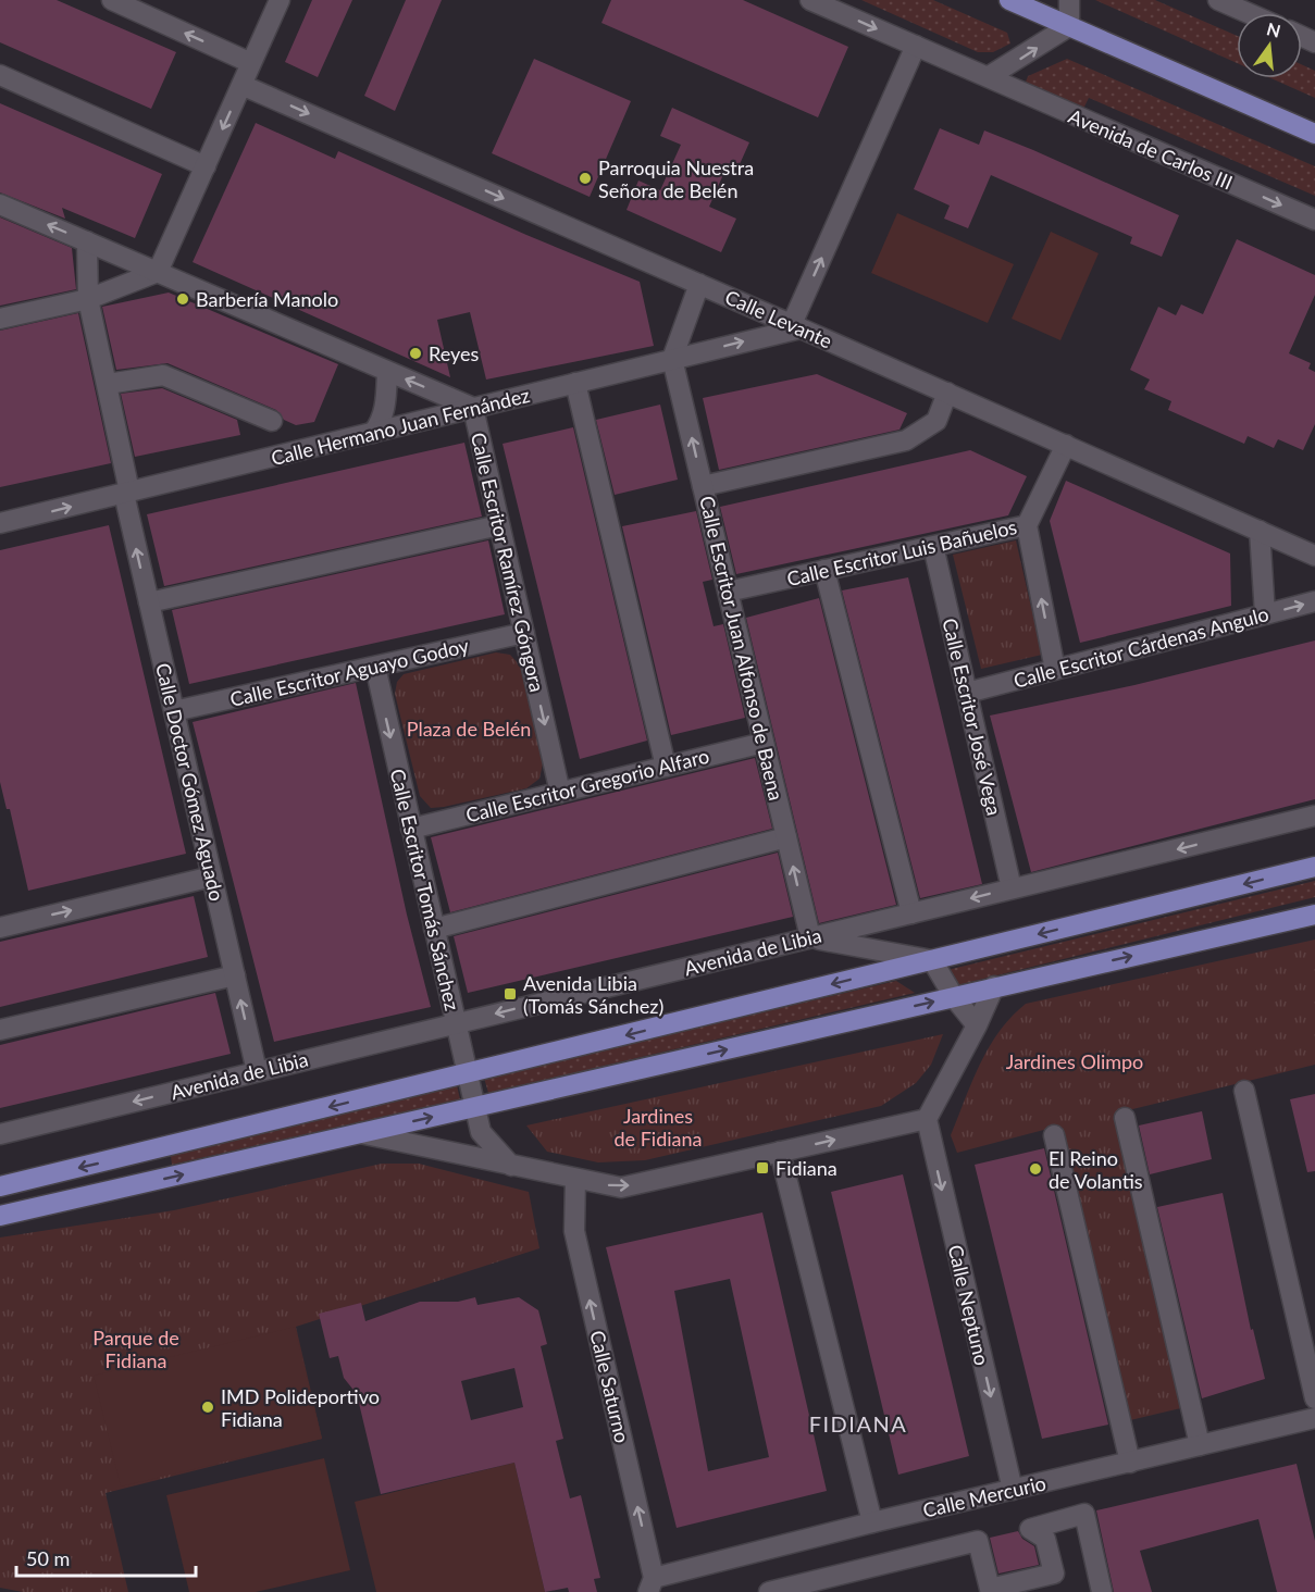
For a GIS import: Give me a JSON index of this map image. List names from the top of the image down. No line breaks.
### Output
{"streets":{"street":["Avenida de Carlos III","Calle Levante","Calle Hermano Juan Fernández","Calle Escritor Luis Bañuelos","Calle Escritor Ramírez Góngora","Calle Escritor Cárdenas Angulo","Calle Escritor Juan Alfonso de Baena","Calle Escritor Aguayo Godoy","Calle Escritor José Vega","Calle Doctor Gómez Aguado","Calle Escritor Gregorio Alfaro","Calle Escritor Tomás Sánchez","Avenida de Libia","Calle Neptuno","Calle Saturno","Calle Mercurio"]},"crossings":[["Calle Levante","Calle Hermano Juan Fernández"],["Calle Levante","Calle Escritor Luis Bañuelos"],["Calle Hermano Juan Fernández","Calle Escritor Ramírez Góngora"],["Calle Hermano Juan Fernández","Calle Escritor Juan Alfonso de Baena"],["Calle Hermano Juan Fernández","Calle Doctor Gómez Aguado"],["Calle Escritor Luis Bañuelos","Calle Escritor Juan Alfonso de Baena"],["Calle Escritor Luis Bañuelos","Calle Escritor José Vega"],["Calle Escritor Ramírez Góngora","Calle Escritor Aguayo Godoy"],["Calle Escritor Ramírez Góngora","Calle Escritor Gregorio Alfaro"],["Calle Escritor Cárdenas Angulo","Calle Escritor José Vega"],["Calle Escritor Juan Alfonso de Baena","Calle Escritor Gregorio Alfaro"],["Calle Escritor Juan Alfonso de Baena","Avenida de Libia"],["Calle Escritor Aguayo Godoy","Calle Doctor Gómez Aguado"],["Calle Escritor Aguayo Godoy","Calle Escritor Tomás Sánchez"],["Calle Escritor José Vega","Avenida de Libia"],["Calle Doctor Gómez Aguado","Avenida de Libia"],["Calle Escritor Gregorio Alfaro","Calle Escritor Tomás Sánchez"],["Calle Escritor Tomás Sánchez","Avenida de Libia"],["Calle Neptuno","Calle Mercurio"],["Calle Saturno","Calle Mercurio"]],"one_way":["Avenida de Carlos III","Calle Levante","Calle Escritor Tomás Sánchez","Calle Saturno"],"districts":["FIDIANA"],"parks":["Plaza de Belén","Jardines Olimpo","Jardines de Fidiana","Parque de Fidiana"],"places":{"other":["Parroquia Nuestra Señora de Belén","Barbería Manolo","Reyes","El Reino de Volantis","IMD Polideportivo Fidiana"],"transit":["Avenida Libia (Tomás Sánchez)","Fidiana"]},"scale_bar":"50 m","north":"top"}
